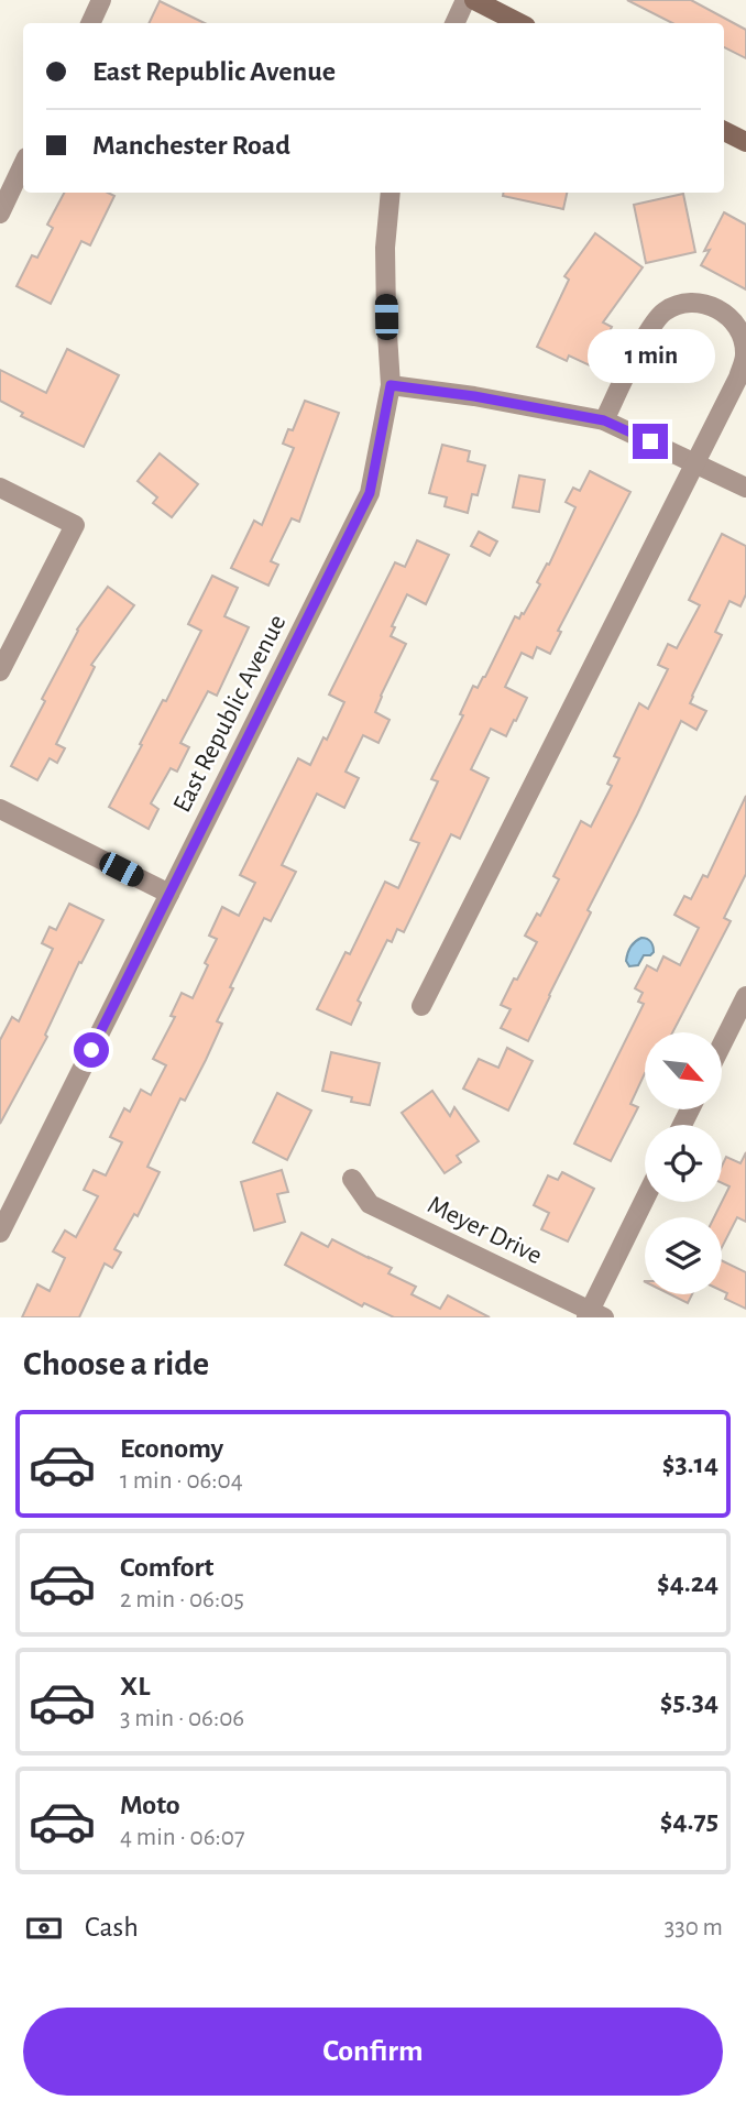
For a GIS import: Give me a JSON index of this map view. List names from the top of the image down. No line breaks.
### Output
{"streets":{"street":["East Republic Avenue","Meyer Drive"]},"north":"bottom right","page":{"banner":["East Republic Avenue","Manchester Road"],"bubble":"1 min","heading":"Choose a ride","list":[{"name":"Economy","note":"1 min · 06:04","value":"$3.14"},{"name":"Comfort","note":"2 min · 06:05","value":"$4.24"},{"name":"XL","note":"3 min · 06:06","value":"$5.34"},{"name":"Moto","note":"4 min · 06:07","value":"$4.75"}],"pay":["Cash","330 m"],"buttons":"Confirm"}}
